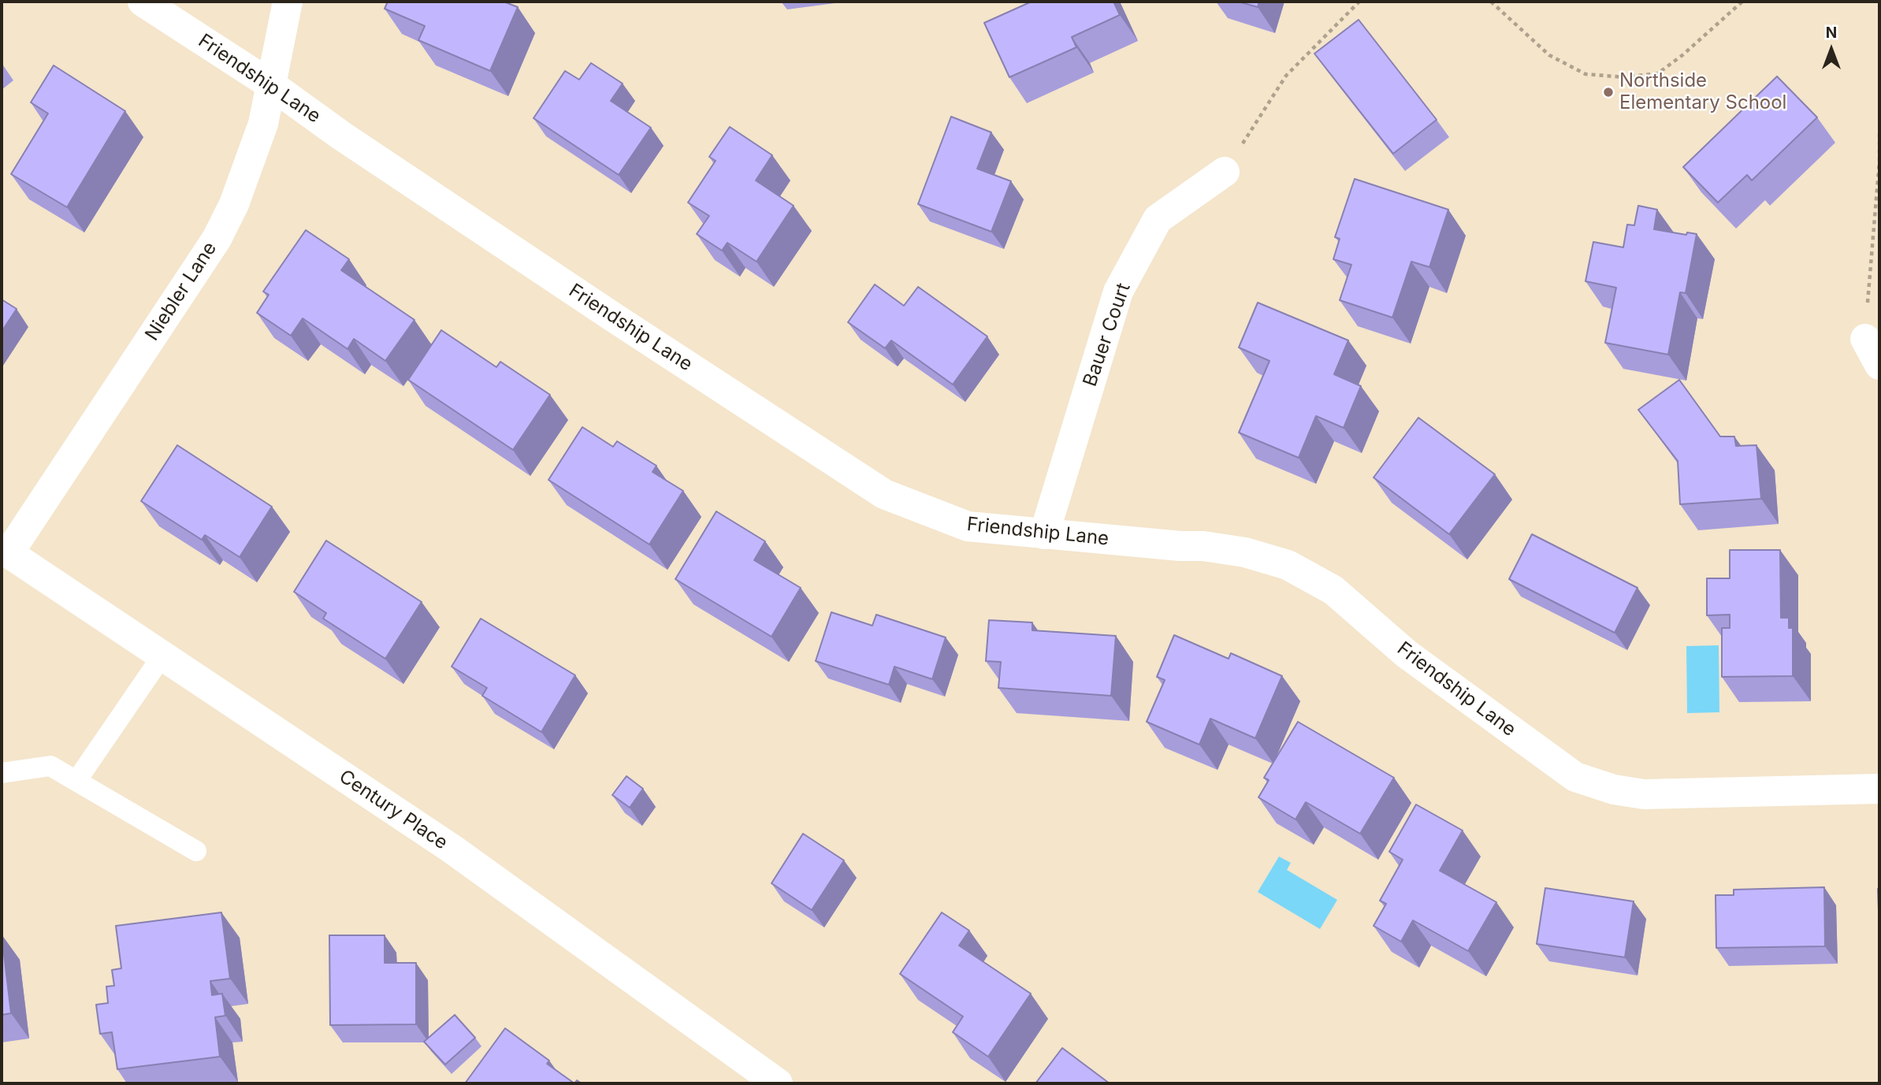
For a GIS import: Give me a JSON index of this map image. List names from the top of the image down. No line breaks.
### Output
{"streets":{"street":["Friendship Lane","Niebler Lane","Bauer Court","Century Place"]},"crossings":[["Friendship Lane","Niebler Lane"],["Friendship Lane","Bauer Court"],["Niebler Lane","Century Place"]],"places":["Northside Elementary School"],"north":"top"}
